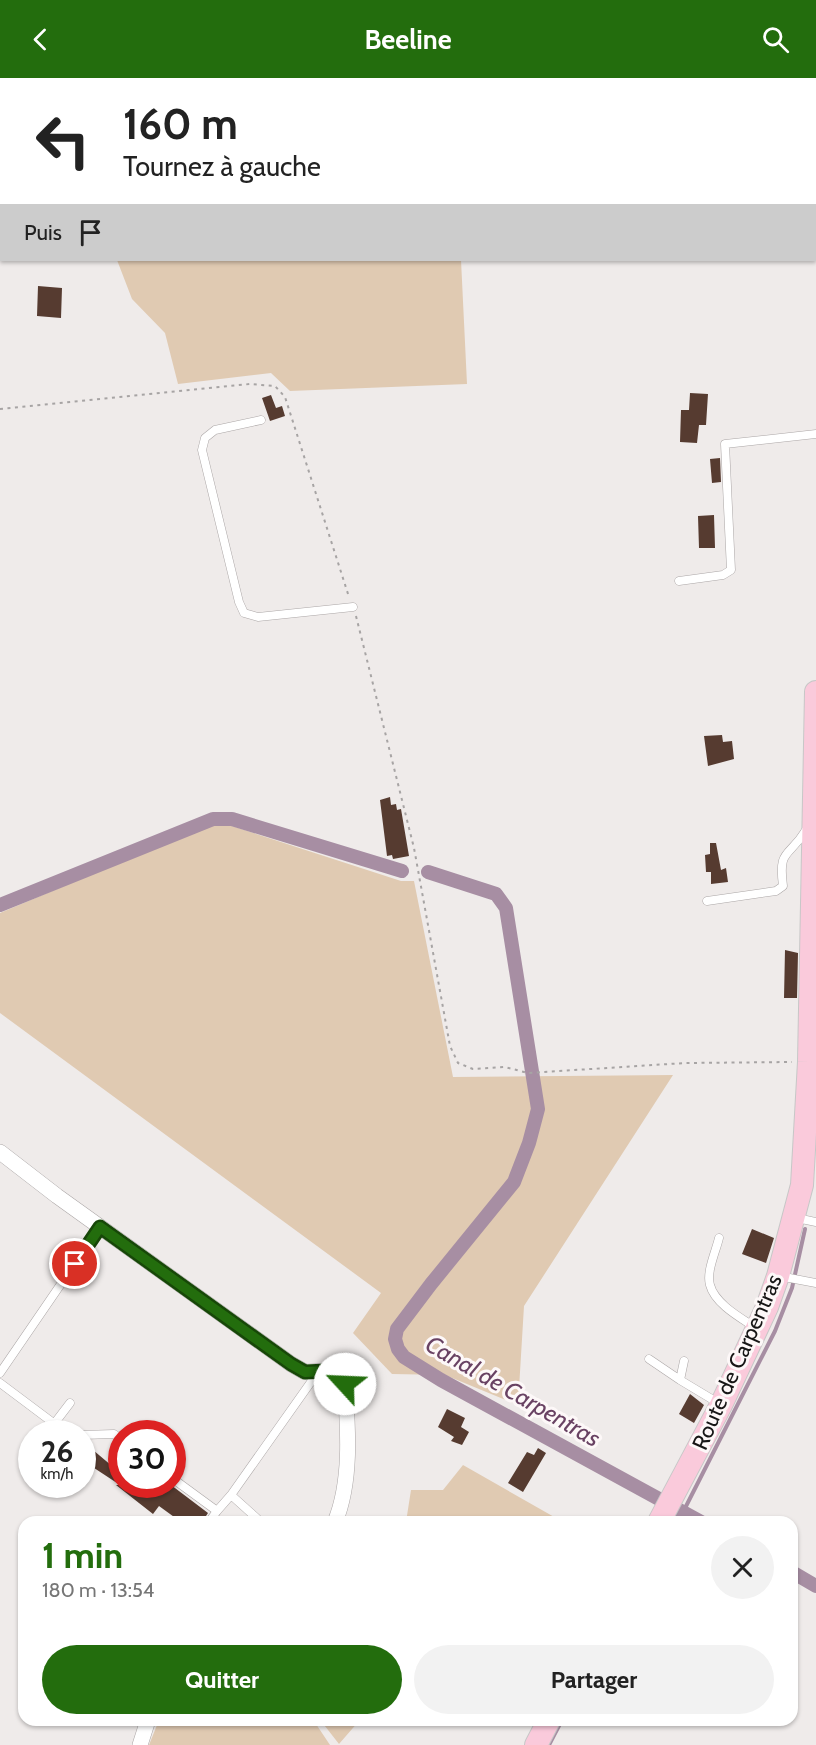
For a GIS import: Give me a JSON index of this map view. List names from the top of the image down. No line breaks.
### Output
{"streets":{"main road":["Route de Carpentras"]},"water":["Canal de Carpentras"],"page":{"header":"Beeline","turn":["160 m","Tournez à gauche"],"then":"Puis","speed":"26 km/h","limit":"30","heading":["1 min","180 m · 13:54"],"buttons":["Quitter","Partager"]}}
